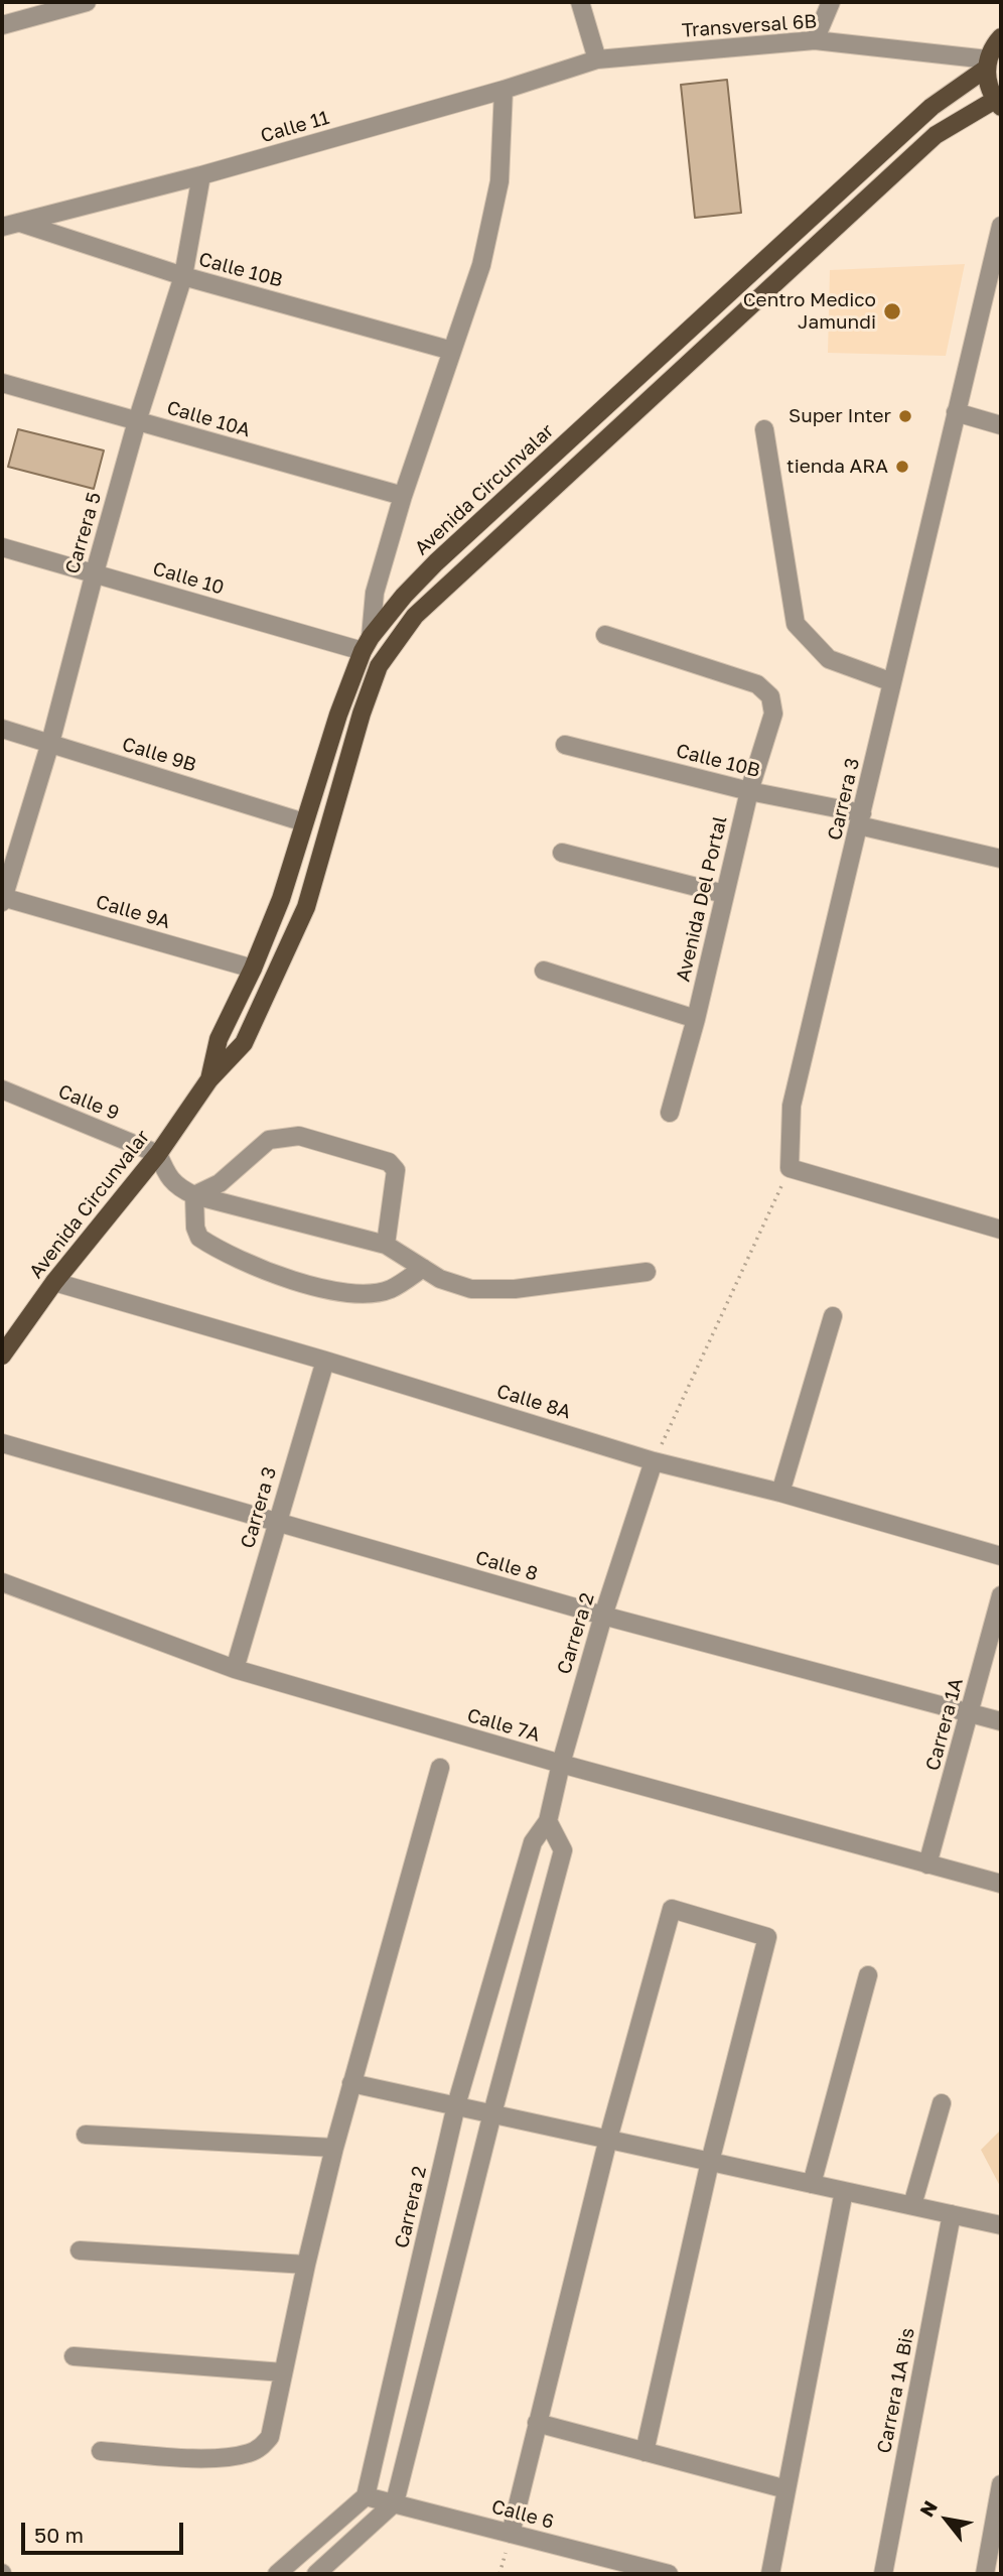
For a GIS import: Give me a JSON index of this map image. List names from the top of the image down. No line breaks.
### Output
{"streets":{"main road":["Avenida Circunvalar"],"street":["Transversal 6B","Calle 11","Calle 10B","Calle 10A","Carrera 5","Calle 10","Calle 9B","Carrera 3","Avenida Del Portal","Calle 9A","Calle 9","Calle 8A","Calle 8","Carrera 2","Carrera 1A","Calle 7A","Carrera 1A Bis","Calle 6"]},"crossings":[["Transversal 6B","Calle 11"],["Transversal 6B","Avenida Circunvalar"],["Calle 11","Calle 10B"],["Calle 11","Carrera 5"],["Calle 10B","Carrera 5"],["Calle 10B","Carrera 3"],["Calle 10B","Avenida Del Portal"],["Calle 10A","Carrera 5"],["Avenida Circunvalar","Calle 10"],["Avenida Circunvalar","Calle 9B"],["Avenida Circunvalar","Calle 9A"],["Avenida Circunvalar","Calle 9"],["Avenida Circunvalar","Calle 8A"],["Carrera 5","Calle 10"],["Carrera 5","Calle 9B"],["Carrera 5","Calle 9A"],["Carrera 3","Calle 8A"],["Carrera 3","Calle 8"],["Carrera 3","Calle 7A"],["Calle 8A","Carrera 2"],["Calle 8","Carrera 2"],["Calle 8","Carrera 1A"],["Carrera 2","Calle 7A"],["Carrera 2","Calle 6"],["Carrera 1A","Calle 7A"]],"places":["Centro Medico Jamundi","Super Inter","tienda ARA"],"scale_bar":"50 m","north":"top left"}
